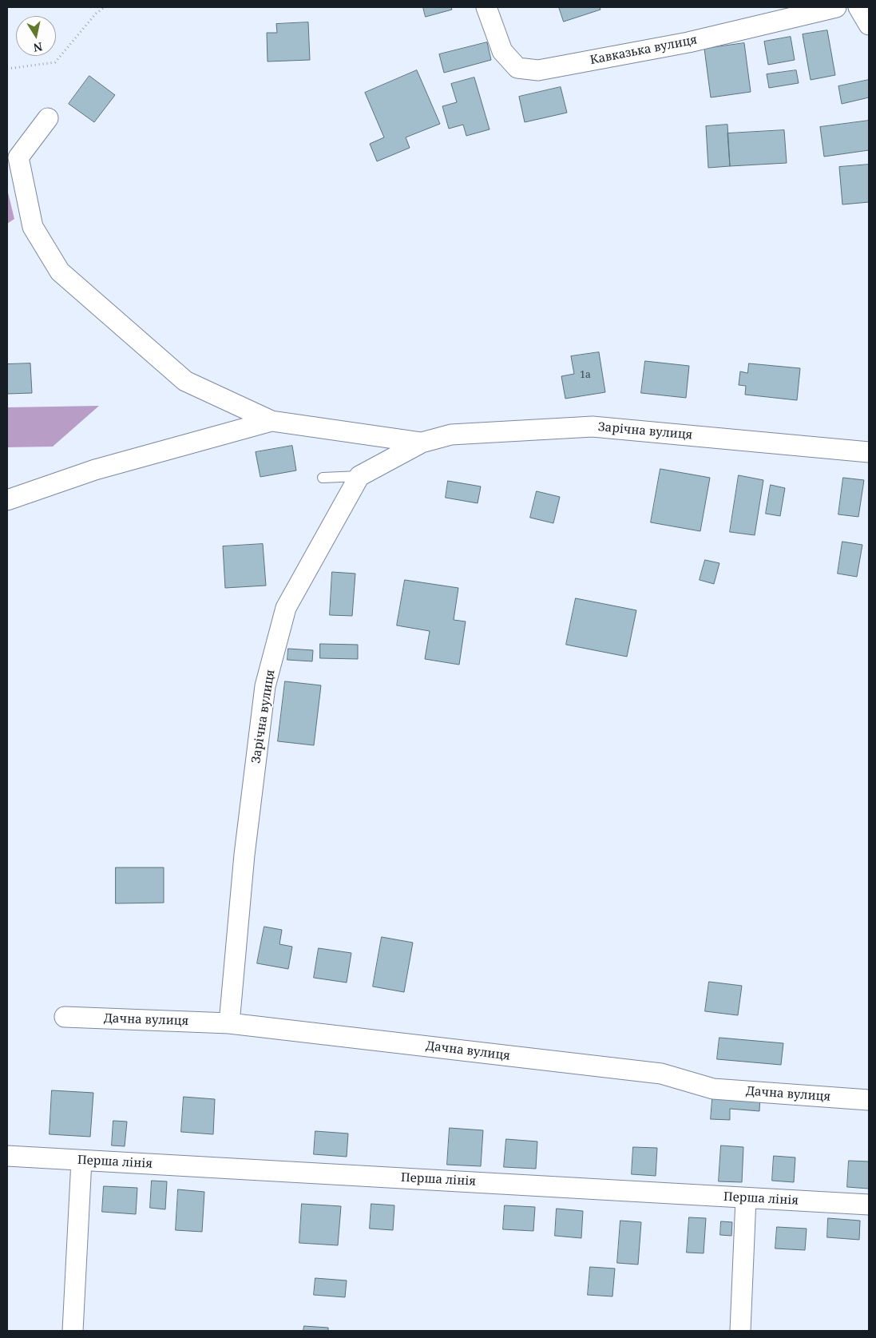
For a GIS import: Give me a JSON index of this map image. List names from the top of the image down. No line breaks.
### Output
{"streets":{"street":["Кавказька вулиця","Зарічна вулиця","Дачна вулиця","Перша лінія"]},"crossings":[["Зарічна вулиця","Дачна вулиця"]],"house_numbers":["1а"],"north":"bottom"}
